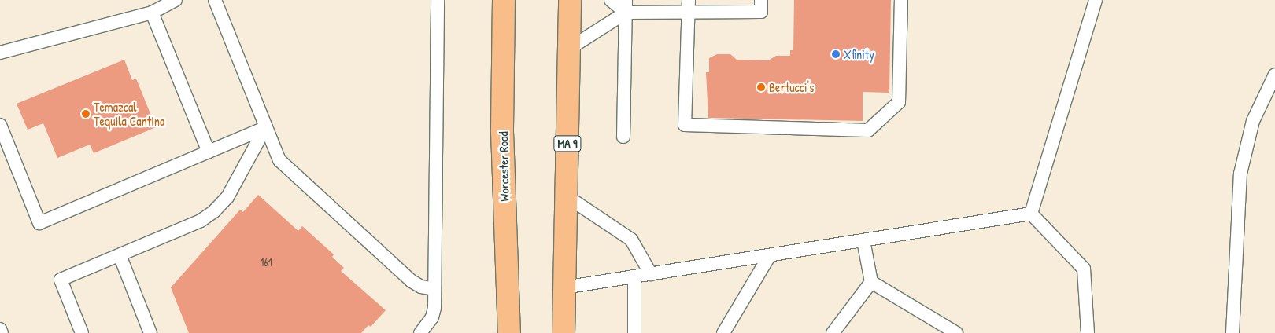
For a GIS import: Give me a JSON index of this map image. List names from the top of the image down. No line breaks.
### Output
{"streets":{"highway":["MA 9","Worcester Road"]},"places":["Xfinity","Bertucci's","Temazcal Tequila Cantina"],"house_numbers":["161"]}
